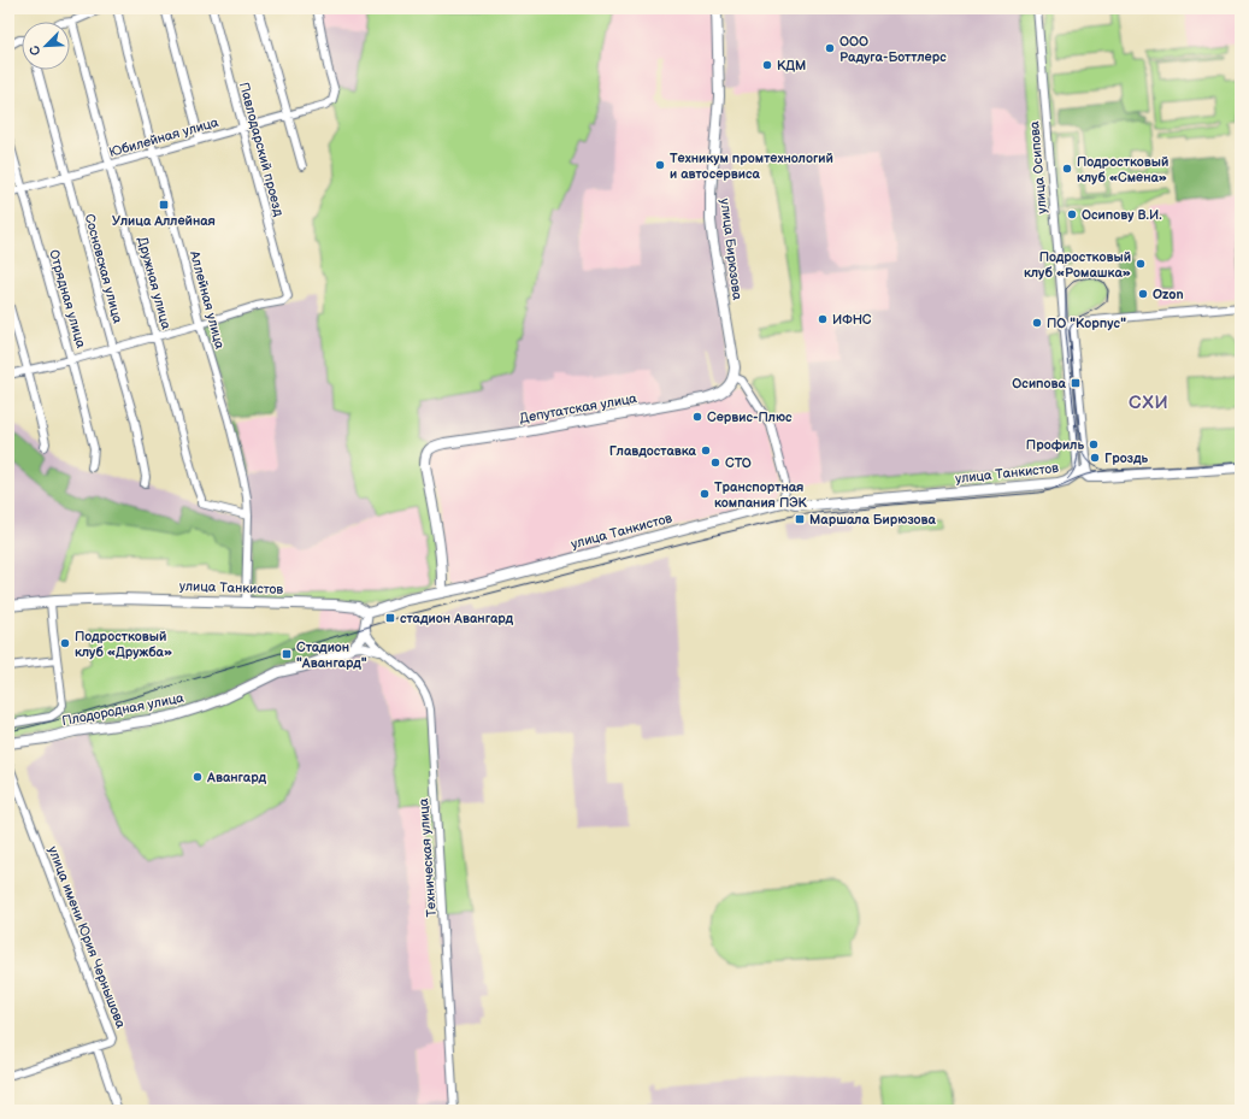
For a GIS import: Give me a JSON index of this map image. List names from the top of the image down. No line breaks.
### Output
{"streets":{"main road":["улица Бирюзова","Депутатская улица","улица Танкистов","Плодородная улица"],"street":["Юбилейная улица","Павлодарский проезд","улица Осипова","Сосновская улица","Дружная улица","Отрядная улица","Аллейная улица","Техническая улица","улица имени Юрия Чернышова"]},"crossings":[["Юбилейная улица","Павлодарский проезд"],["Юбилейная улица","Сосновская улица"],["Юбилейная улица","Дружная улица"],["Юбилейная улица","Отрядная улица"],["Юбилейная улица","Аллейная улица"],["Павлодарский проезд","Аллейная улица"],["улица Осипова","улица Танкистов"],["улица Бирюзова","Депутатская улица"],["Дружная улица","Аллейная улица"],["Аллейная улица","улица Танкистов"],["Депутатская улица","улица Танкистов"]],"districts":["СХИ"],"places":{"other":["ООО Радуга-Боттлерс","КДМ","Техникум промтехнологий и автосервиса","Подростковый клуб «Смена»","Осипову В.И.","Подростковый клуб «Ромашка»","Ozon","ИФНС","ПО \"Корпус\"","Сервис-Плюс","Профиль","Главдоставка","Гроздь","СТО","Транспортная компания ПЭК","Подростковый клуб «Дружба»","Авангард"],"transit":["Улица Аллейная","Осипова","Маршала Бирюзова","стадион Авангард","Стадион \"Авангард\""]},"north":"bottom left"}
